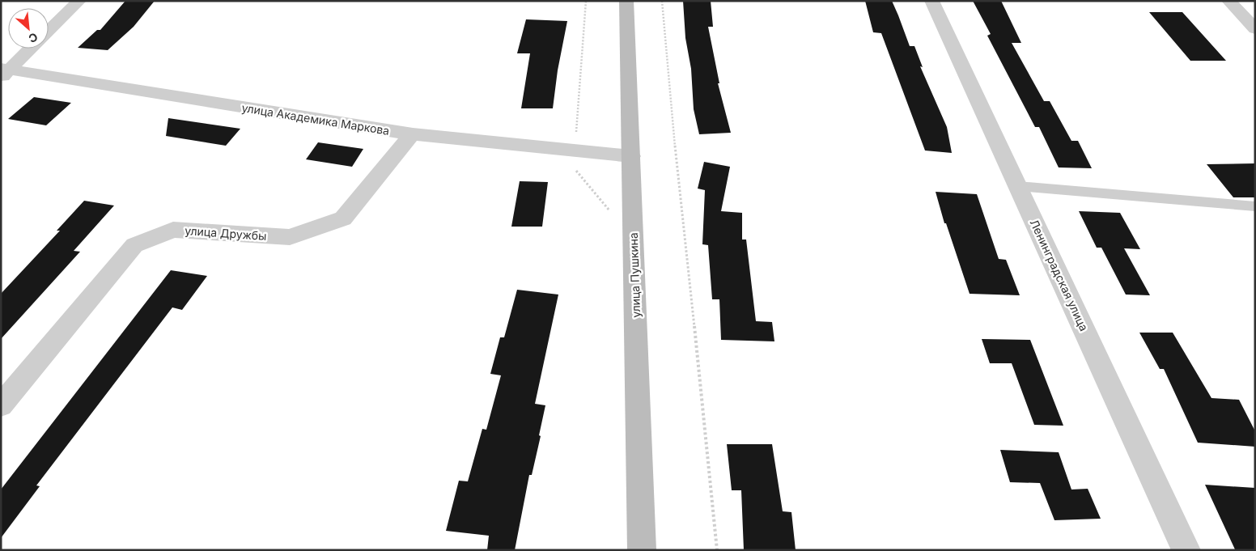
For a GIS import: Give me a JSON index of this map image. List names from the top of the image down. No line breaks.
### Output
{"streets":{"main road":["улица Пушкина"],"street":["улица Академика Маркова","улица Дружбы","Ленинградская улица"]},"crossings":[["улица Академика Маркова","улица Дружбы"],["улица Академика Маркова","улица Пушкина"]],"north":"bottom right"}
